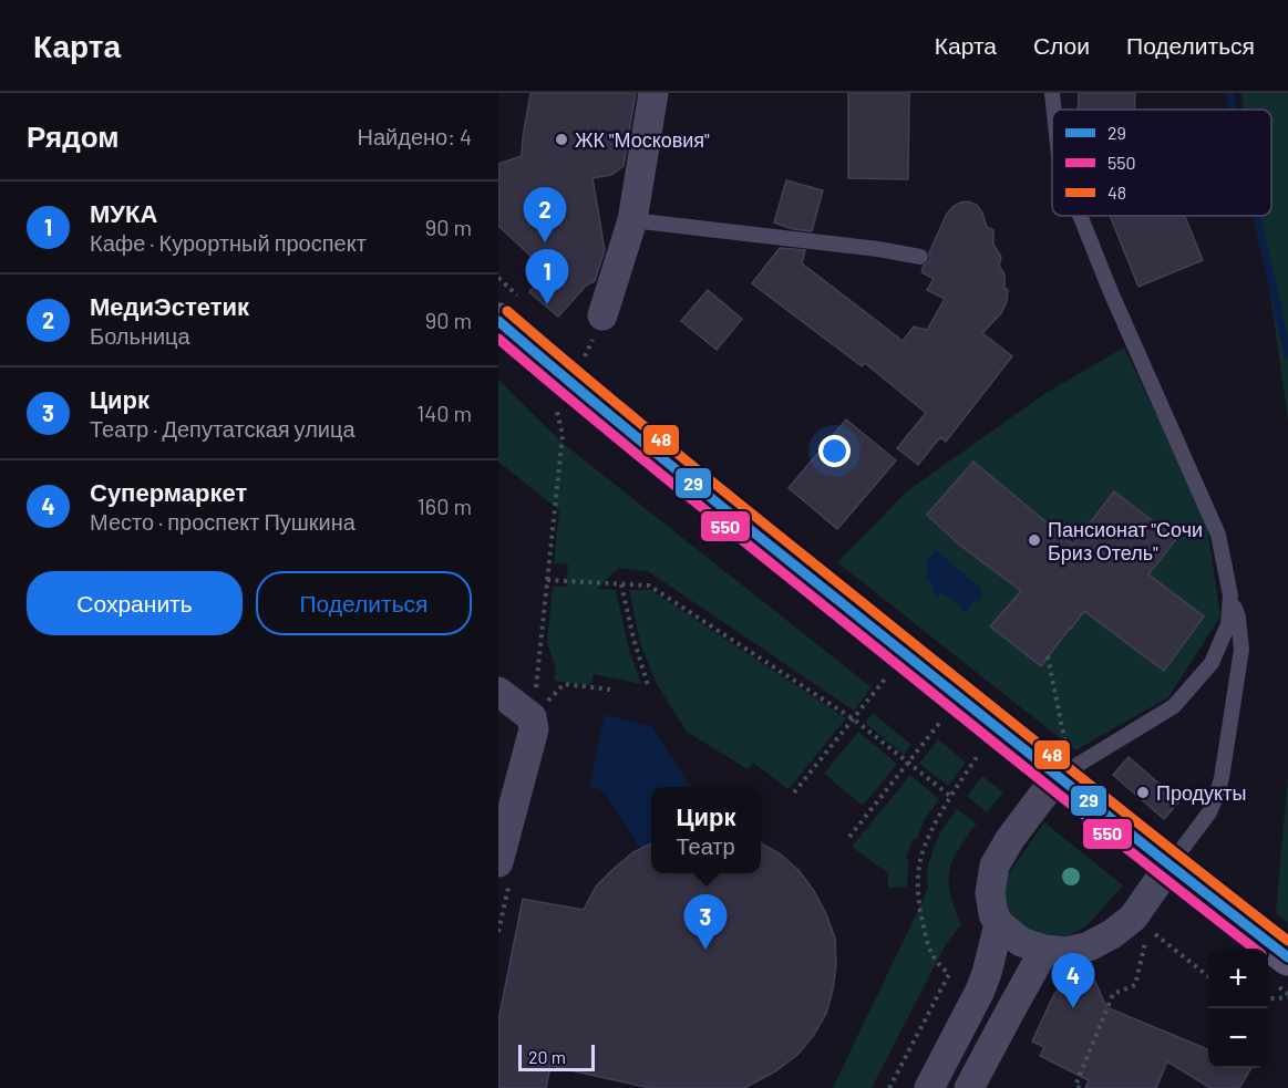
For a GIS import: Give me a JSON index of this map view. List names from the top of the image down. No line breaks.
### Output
{"places":["ЖК \"Московия\"","Пансионат \"Сочи Бриз Отель\"","Продукты"],"lines":["transit line 48","transit line 29","transit line 550"],"legend":["29","550","48"],"scale_bar":"20 m","page":{"header":"Карта","nav":["Карта","Слои","Поделиться"],"heading":["Рядом","Найдено: 4"],"list":[{"mark":"1","name":"МУКА","note":"Кафе · Курортный проспект","value":"90 m"},{"mark":"2","name":"МедиЭстетик","note":"Больница","value":"90 m"},{"mark":"3","name":"Цирк","note":"Театр · Депутатская улица","value":"140 m"},{"mark":"4","name":"Супермаркет","note":"Место · проспект Пушкина","value":"160 m"}],"pins":["2","1","3","4"],"buttons":["Сохранить","Поделиться"],"popup":["Цирк","Театр"],"map_buttons":["+","−"],"scale":"20 m"}}
